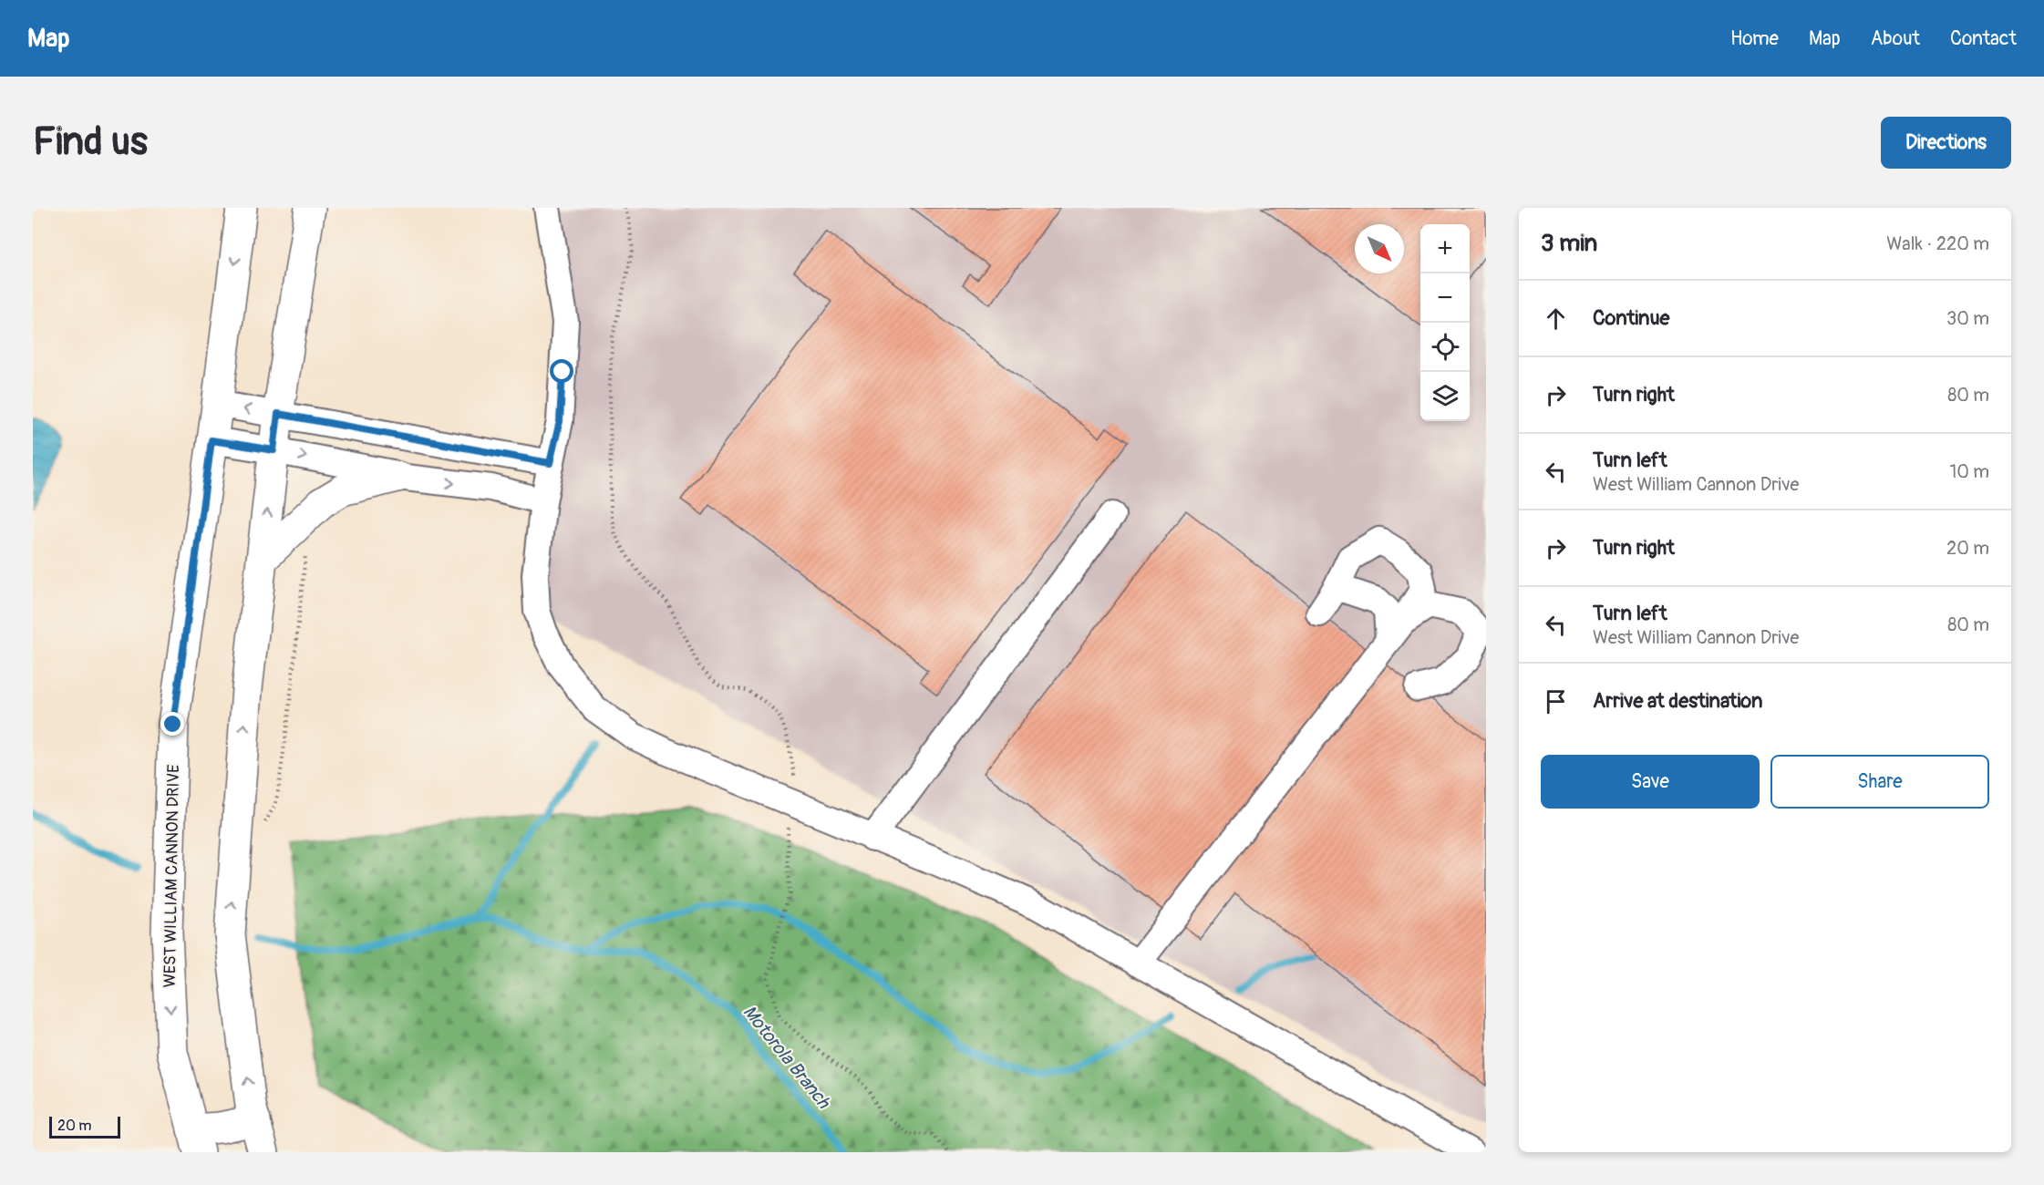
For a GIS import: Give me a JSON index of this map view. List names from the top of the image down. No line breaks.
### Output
{"streets":{"main road":["WEST WILLIAM CANNON DRIVE"]},"water":["Motorola Branch"],"scale_bar":"20 m","north":"bottom right","page":{"header":"Map","nav":["Home","Map","About","Contact"],"buttons":["Directions",["Save","Share"]],"title":"Find us","heading":["3 min","Walk · 220 m"],"map_buttons":["+","−"],"list":[["Continue","30 m"],["Turn right","80 m"],["Turn left","West William Cannon Drive","10 m"],["Turn right","20 m"],["Turn left","West William Cannon Drive","80 m"],"Arrive at destination"],"scale":"20 m"}}
